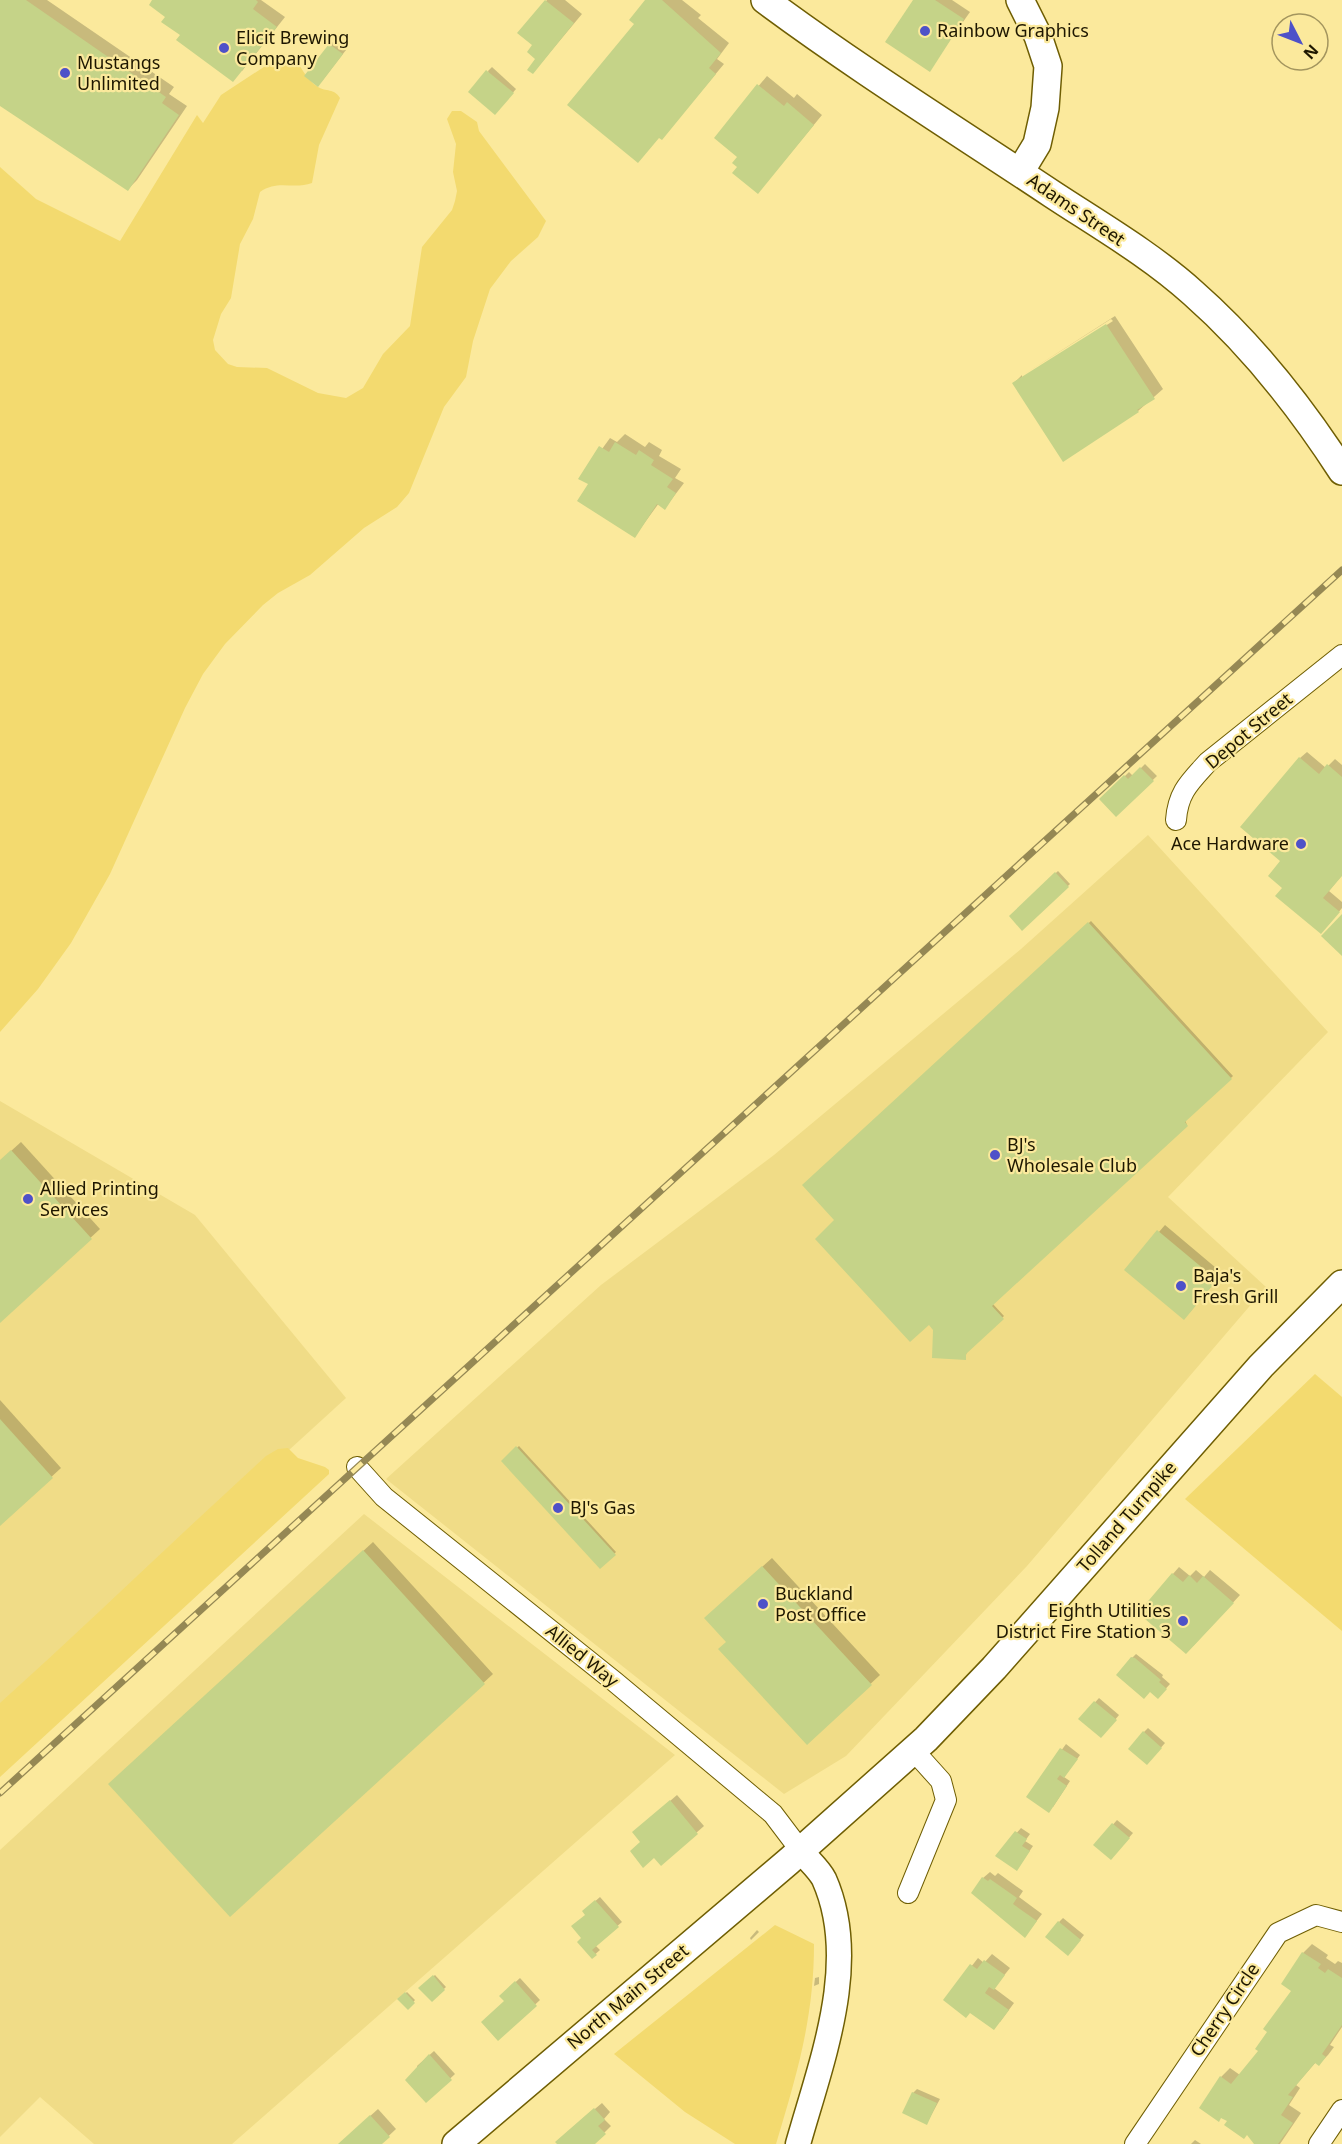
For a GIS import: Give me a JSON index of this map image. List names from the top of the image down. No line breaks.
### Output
{"streets":{"main road":["Adams Street","Tolland Turnpike","North Main Street"],"street":["Depot Street","Allied Way","Cherry Circle"]},"crossings":[["Tolland Turnpike","Allied Way"],["Tolland Turnpike","North Main Street"],["Allied Way","North Main Street"]],"places":["Rainbow Graphics","Elicit Brewing Company","Mustangs Unlimited","Ace Hardware","BJ's Wholesale Club","Allied Printing Services","Baja's Fresh Grill","BJ's Gas","Buckland Post Office","Eighth Utilities District Fire Station 3"],"north":"bottom right"}
